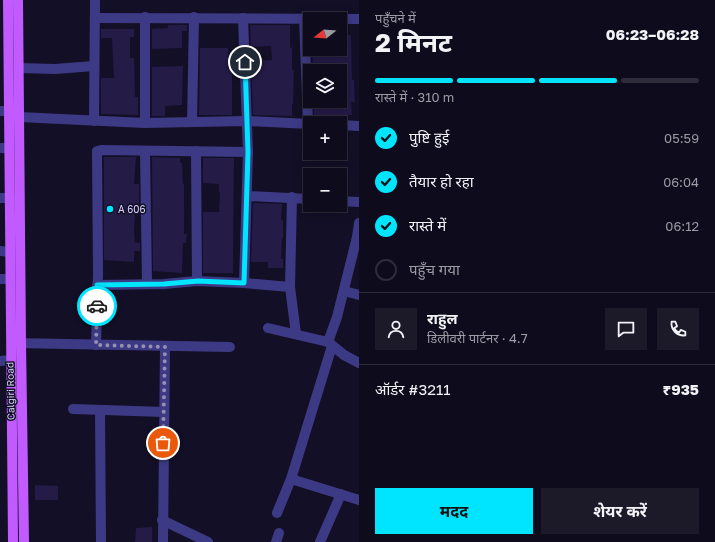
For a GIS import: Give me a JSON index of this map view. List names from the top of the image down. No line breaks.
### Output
{"streets":{"main road":["Calgiri Road"]},"places":["A 606"],"north":"left","page":{"heading":["2 मिनट","पहुँचने में","06:23–06:28"],"panel":["राहुल","डिलीवरी पार्टनर · 4.7","ऑर्डर #3211","₹935"],"map_buttons":["+","−"],"bar":"रास्ते में · 310 m","list":[["पुष्टि हुई","05:59"],["तैयार हो रहा","06:04"],["रास्ते में","06:12"],"पहुँच गया"],"buttons":["मदद","शेयर करें"]}}
